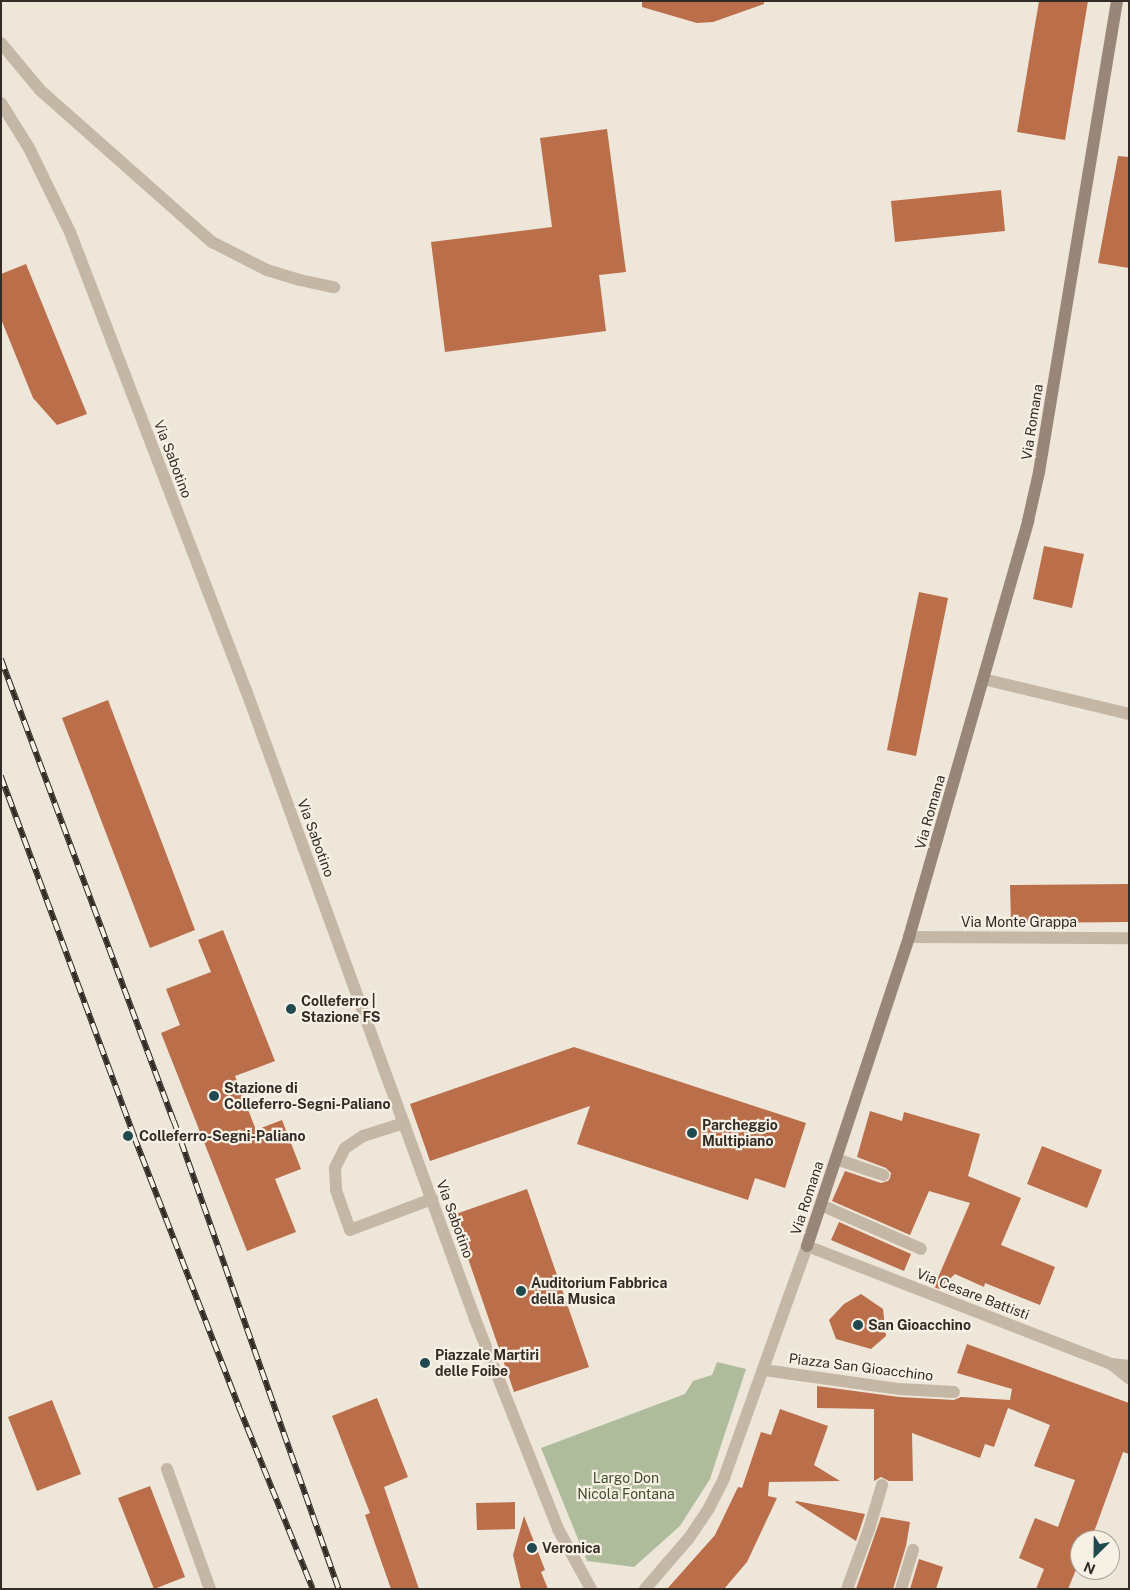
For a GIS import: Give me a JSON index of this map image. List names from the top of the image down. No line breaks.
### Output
{"streets":{"street":["Via Romana","Via Sabotino","Via Monte Grappa","Via Cesare Battisti","Piazza San Gioacchino"]},"crossings":[["Via Romana","Via Monte Grappa"],["Via Romana","Via Cesare Battisti"],["Via Romana","Piazza San Gioacchino"]],"parks":["Largo Don Nicola Fontana"],"places":["Colleferro | Stazione FS","Stazione di Colleferro-Segni-Paliano","Parcheggio Multipiano","Colleferro-Segni-Paliano","Auditorium Fabbrica della Musica","San Gioacchino","Piazzale Martiri delle Foibe","Veronica"],"north":"bottom left"}
